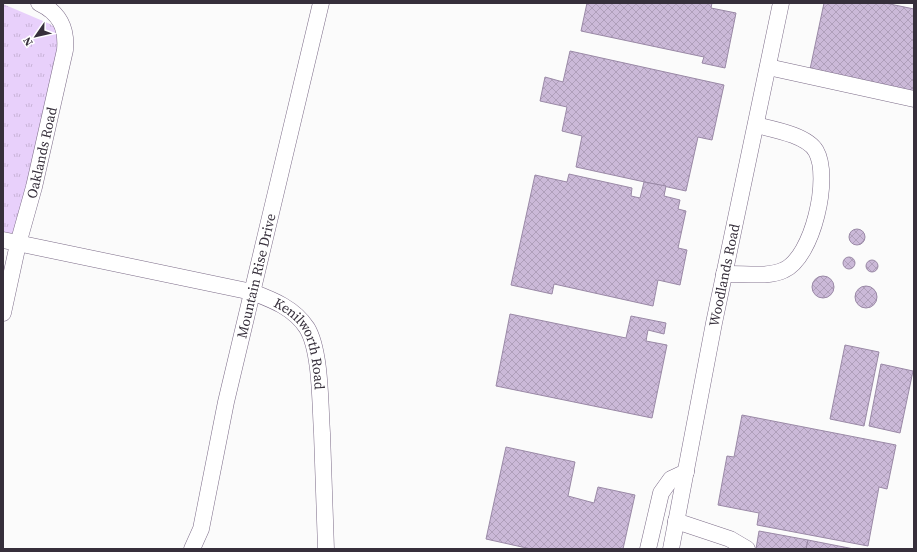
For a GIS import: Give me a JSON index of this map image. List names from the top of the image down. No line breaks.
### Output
{"streets":{"street":["Oaklands Road","Woodlands Road","Mountain Rise Drive","Kenilworth Road"]},"crossings":[["Oaklands Road","Kenilworth Road"],["Mountain Rise Drive","Kenilworth Road"]],"north":"bottom left"}
